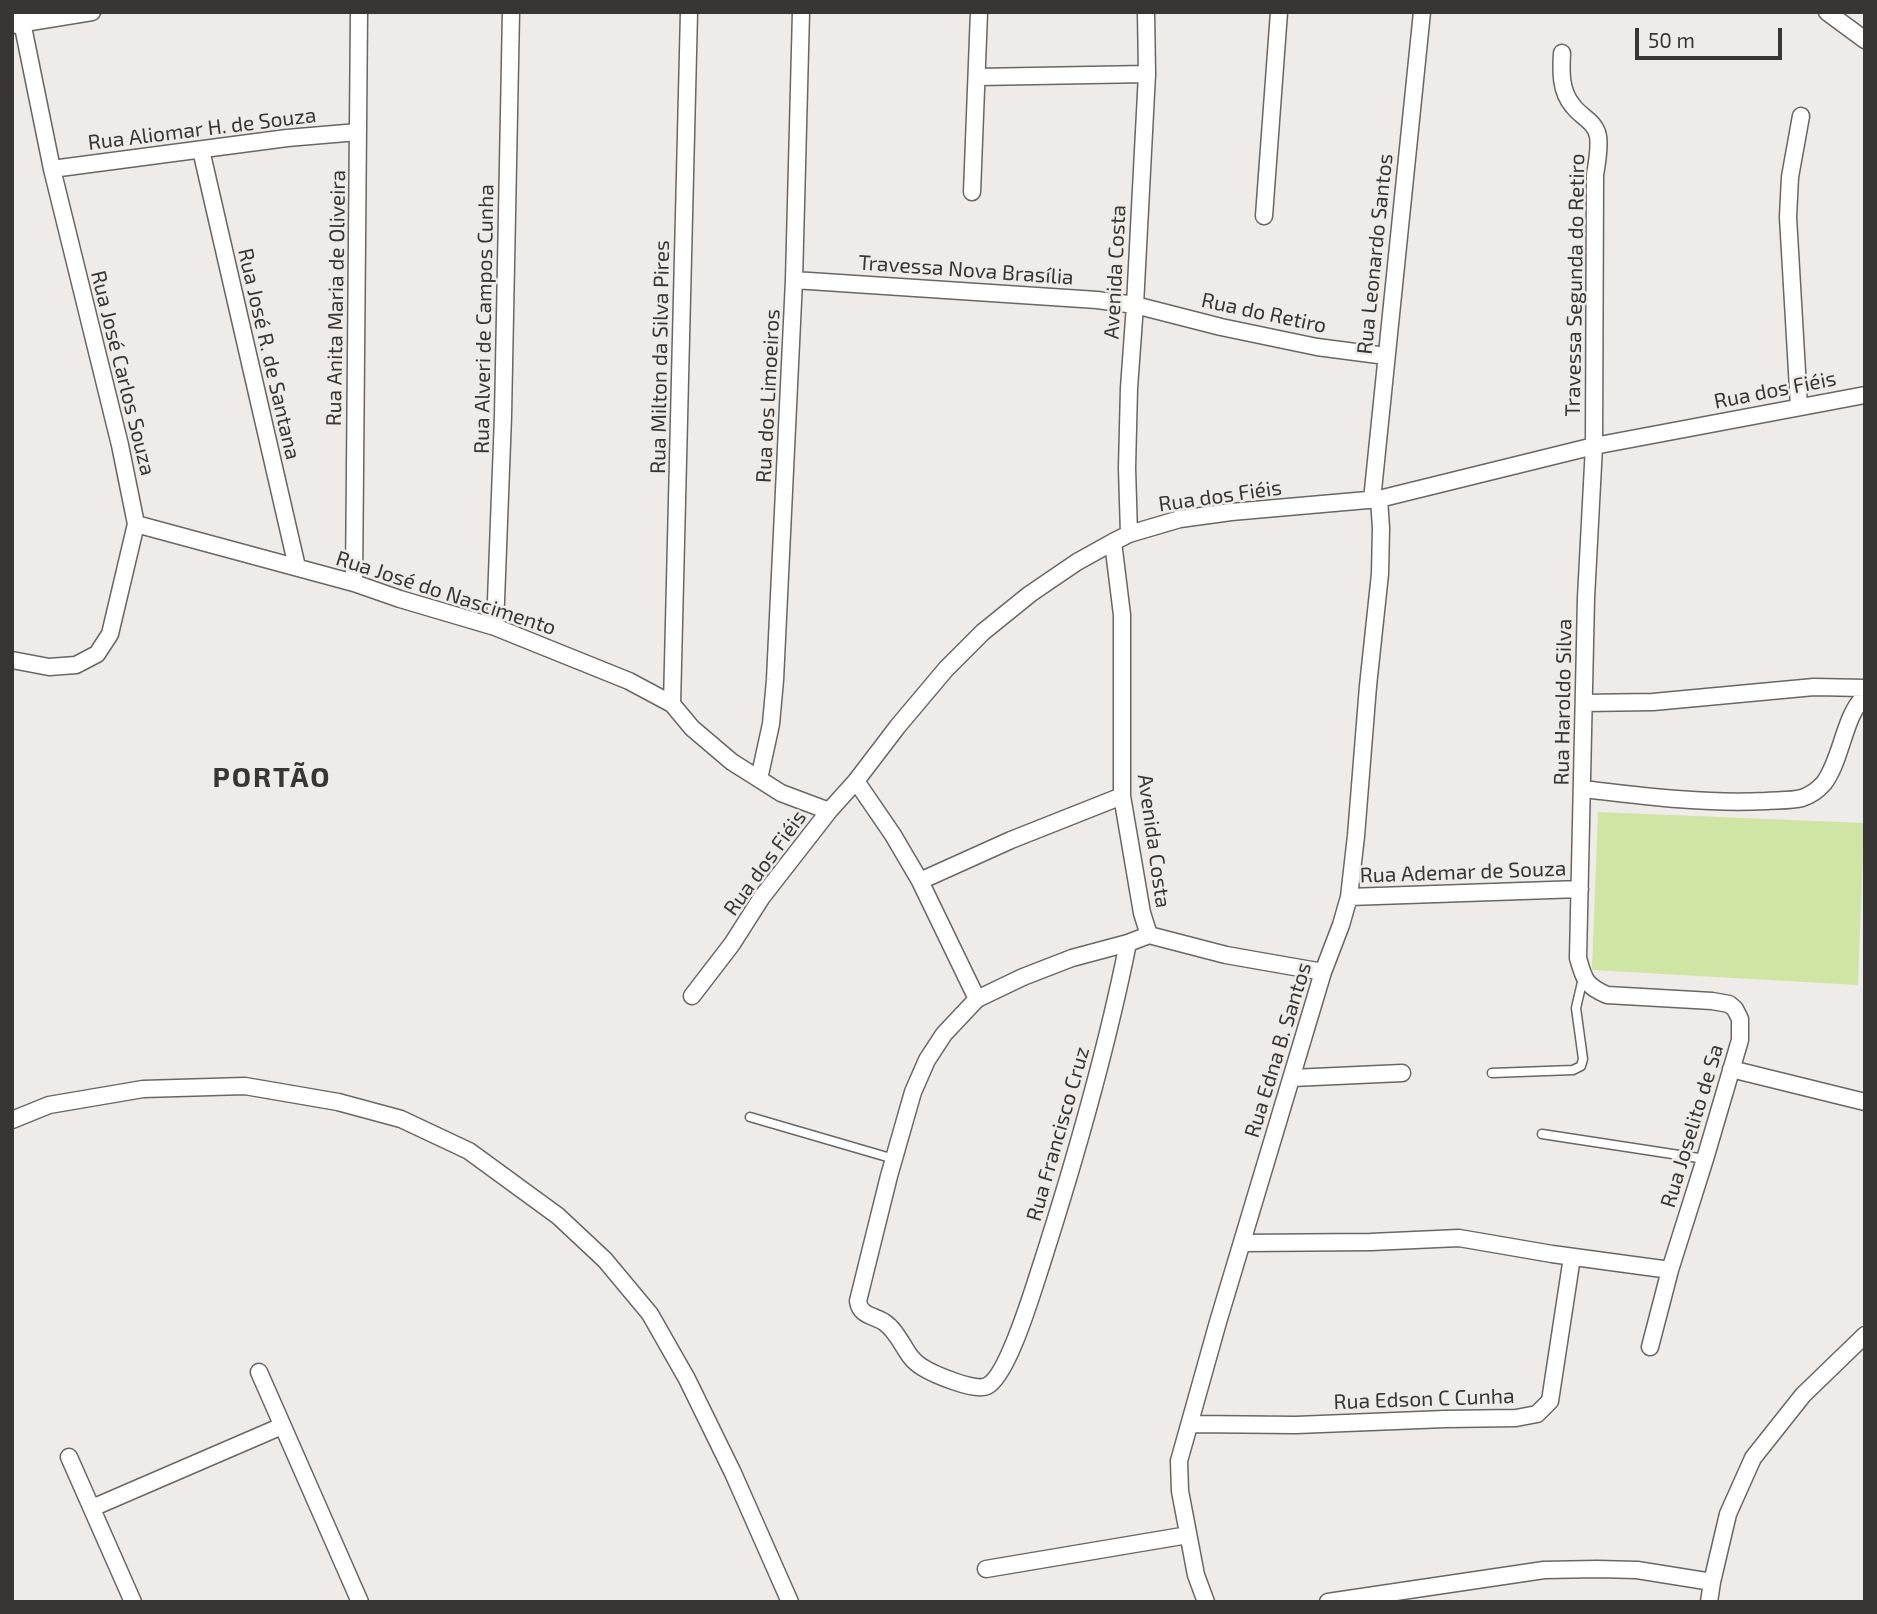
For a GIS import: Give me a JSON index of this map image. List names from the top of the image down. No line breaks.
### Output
{"streets":{"street":["Rua Aliomar H. de Souza","Rua Leonardo Santos","Travessa Nova Brasília","Avenida Costa","Travessa Segunda do Retiro","Rua Anita Maria de Oliveira","Rua do Retiro","Rua Alveri de Campos Cunha","Rua José R. de Santana","Rua Milton da Silva Pires","Rua José Carlos Souza","Rua dos Fiéis","Rua dos Limoeiros","Rua José do Nascimento","Rua Haroldo Silva","Rua Ademar de Souza","Rua Edna B. Santos","Rua Joselito de Sa","Rua Francisco Cruz","Rua Edson C Cunha"]},"crossings":[["Rua Aliomar H. de Souza","Rua Anita Maria de Oliveira"],["Rua Aliomar H. de Souza","Rua José R. de Santana"],["Rua Aliomar H. de Souza","Rua José Carlos Souza"],["Rua Leonardo Santos","Rua do Retiro"],["Rua Leonardo Santos","Rua dos Fiéis"],["Rua Leonardo Santos","Rua Edna B. Santos"],["Travessa Nova Brasília","Avenida Costa"],["Travessa Nova Brasília","Rua do Retiro"],["Travessa Nova Brasília","Rua dos Limoeiros"],["Avenida Costa","Rua do Retiro"],["Avenida Costa","Rua dos Fiéis"],["Travessa Segunda do Retiro","Rua dos Fiéis"],["Travessa Segunda do Retiro","Rua Haroldo Silva"],["Rua Anita Maria de Oliveira","Rua José do Nascimento"],["Rua Alveri de Campos Cunha","Rua José do Nascimento"],["Rua José R. de Santana","Rua José do Nascimento"],["Rua Milton da Silva Pires","Rua José do Nascimento"],["Rua José Carlos Souza","Rua José do Nascimento"],["Rua dos Fiéis","Rua José do Nascimento"],["Rua dos Fiéis","Rua Haroldo Silva"],["Rua dos Fiéis","Rua Edna B. Santos"],["Rua dos Limoeiros","Rua José do Nascimento"],["Rua Haroldo Silva","Rua Ademar de Souza"],["Rua Haroldo Silva","Rua Joselito de Sa"],["Rua Ademar de Souza","Rua Edna B. Santos"],["Rua Edna B. Santos","Rua Edson C Cunha"]],"districts":["PORTÃO"],"scale_bar":"50 m"}
